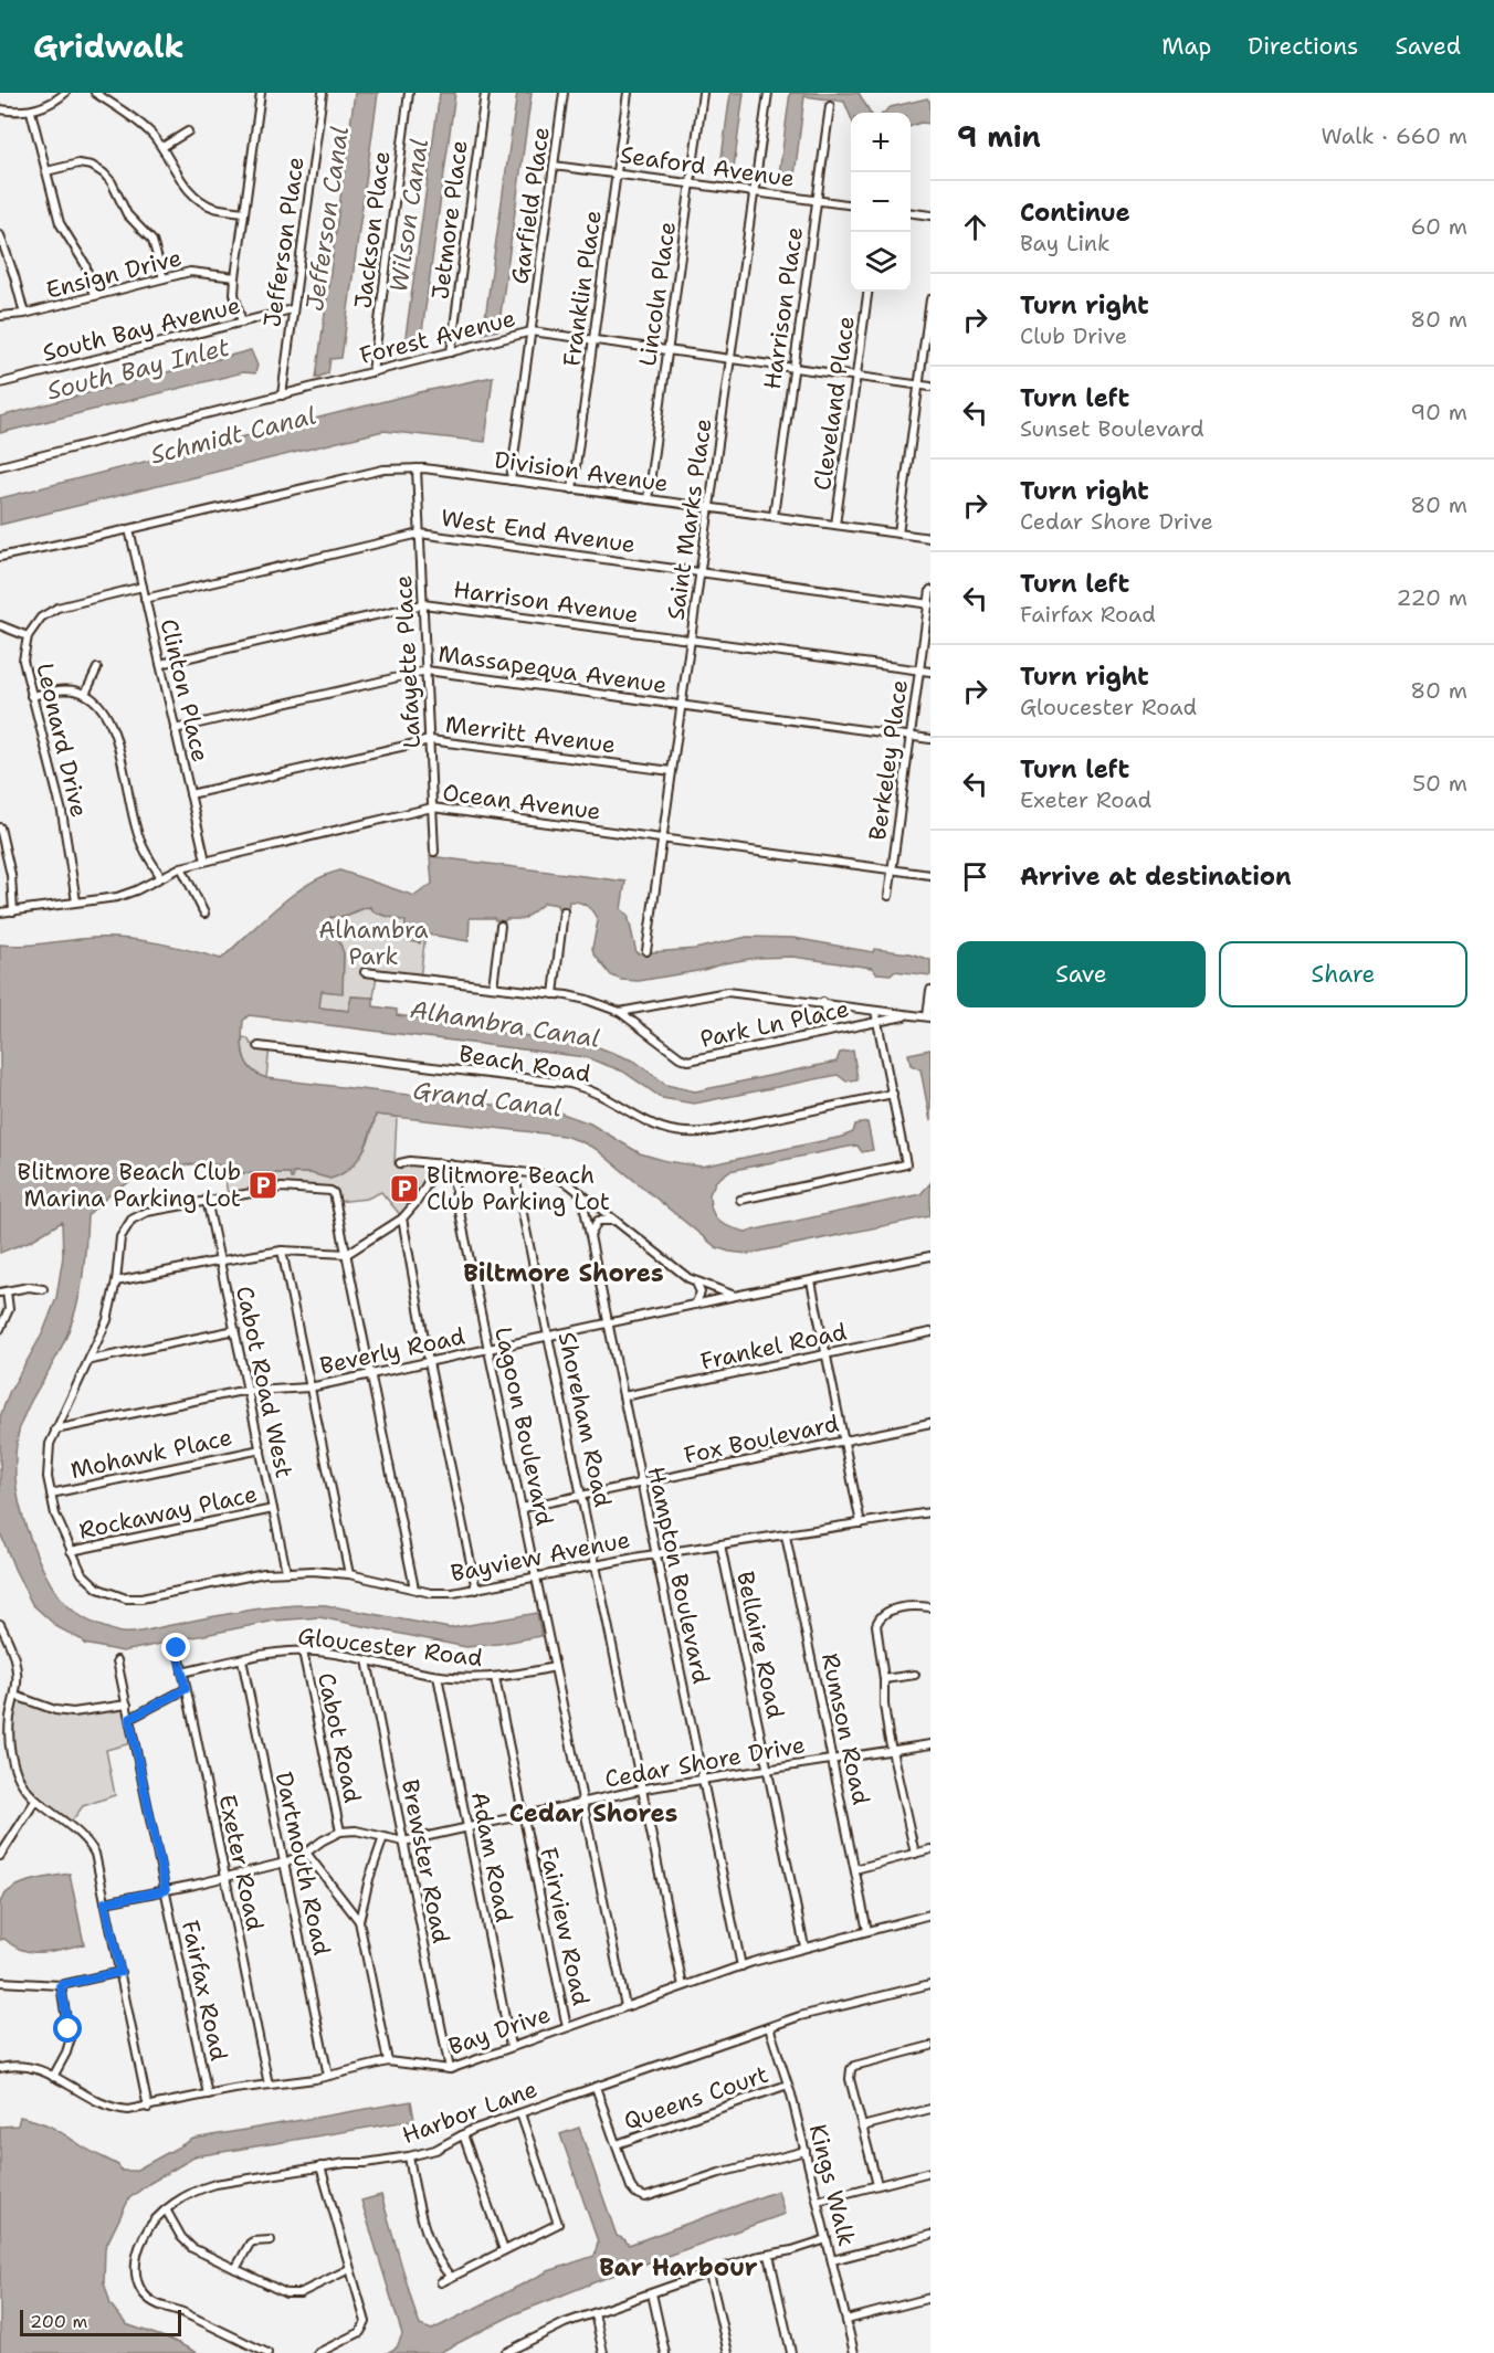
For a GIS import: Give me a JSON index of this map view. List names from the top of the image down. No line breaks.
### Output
{"streets":{"street":["Seaford Avenue","Garfield Place","Jetmore Place","Jackson Place","Jefferson Place","Ensign Drive","Franklin Place","Lincoln Place","Harrison Place","South Bay Avenue","Forest Avenue","Cleveland Place","Division Avenue","Saint Marks Place","West End Avenue","Harrison Avenue","Lafayette Place","Massapequa Avenue","Clinton Place","Merritt Avenue","Leonard Drive","Berkeley Place","Ocean Avenue","Park Ln Place","Beach Road","Frankel Road","Beverly Road","Cabot Road West","Shoreham Road","Lagoon Boulevard","Fox Boulevard","Mohawk Place","Rockaway Place","Bayview Avenue","Hampton Boulevard","Bellaire Road","Gloucester Road","Rumson Road","Cabot Road","Cedar Shore Drive","Adam Road","Brewster Road","Exeter Road","Dartmouth Road","Fairview Road","Fairfax Road","Bay Drive","Queens Court","Harbor Lane","Kings Walk"]},"crossings":[["Seaford Avenue","Garfield Place"],["Seaford Avenue","Franklin Place"],["Seaford Avenue","Lincoln Place"],["Seaford Avenue","Harrison Place"],["Seaford Avenue","Saint Marks Place"],["Garfield Place","Forest Avenue"],["Garfield Place","Division Avenue"],["Jetmore Place","Forest Avenue"],["Jackson Place","Forest Avenue"],["Jefferson Place","South Bay Avenue"],["Jefferson Place","Forest Avenue"],["Franklin Place","Forest Avenue"],["Franklin Place","Division Avenue"],["Lincoln Place","Forest Avenue"],["Lincoln Place","Division Avenue"],["Harrison Place","Forest Avenue"],["Harrison Place","Division Avenue"],["Forest Avenue","Cleveland Place"],["Forest Avenue","Saint Marks Place"],["Cleveland Place","Division Avenue"],["Division Avenue","Saint Marks Place"],["Division Avenue","Lafayette Place"],["Division Avenue","Clinton Place"],["Saint Marks Place","West End Avenue"],["Saint Marks Place","Harrison Avenue"],["Saint Marks Place","Massapequa Avenue"],["Saint Marks Place","Merritt Avenue"],["Saint Marks Place","Ocean Avenue"],["West End Avenue","Lafayette Place"],["West End Avenue","Clinton Place"],["West End Avenue","Berkeley Place"],["Harrison Avenue","Lafayette Place"],["Harrison Avenue","Clinton Place"],["Harrison Avenue","Berkeley Place"],["Lafayette Place","Massapequa Avenue"],["Lafayette Place","Merritt Avenue"],["Lafayette Place","Ocean Avenue"],["Massapequa Avenue","Clinton Place"],["Massapequa Avenue","Berkeley Place"],["Clinton Place","Merritt Avenue"],["Clinton Place","Leonard Drive"],["Clinton Place","Ocean Avenue"],["Leonard Drive","Ocean Avenue"],["Berkeley Place","Ocean Avenue"],["Frankel Road","Hampton Boulevard"],["Beverly Road","Cabot Road West"],["Beverly Road","Shoreham Road"],["Beverly Road","Lagoon Boulevard"],["Beverly Road","Bayview Avenue"],["Beverly Road","Hampton Boulevard"],["Cabot Road West","Mohawk Place"],["Cabot Road West","Rockaway Place"],["Cabot Road West","Bayview Avenue"],["Shoreham Road","Fox Boulevard"],["Shoreham Road","Bayview Avenue"],["Shoreham Road","Cedar Shore Drive"],["Shoreham Road","Bay Drive"],["Lagoon Boulevard","Fox Boulevard"],["Lagoon Boulevard","Bayview Avenue"],["Lagoon Boulevard","Gloucester Road"],["Lagoon Boulevard","Cedar Shore Drive"],["Lagoon Boulevard","Bay Drive"],["Fox Boulevard","Hampton Boulevard"],["Mohawk Place","Bayview Avenue"],["Rockaway Place","Bayview Avenue"],["Bayview Avenue","Hampton Boulevard"],["Bayview Avenue","Bellaire Road"],["Bayview Avenue","Rumson Road"],["Hampton Boulevard","Cedar Shore Drive"],["Hampton Boulevard","Bay Drive"],["Bellaire Road","Cedar Shore Drive"],["Bellaire Road","Bay Drive"],["Gloucester Road","Cabot Road"],["Gloucester Road","Adam Road"],["Gloucester Road","Brewster Road"],["Gloucester Road","Exeter Road"],["Gloucester Road","Dartmouth Road"],["Gloucester Road","Fairview Road"],["Rumson Road","Cedar Shore Drive"],["Rumson Road","Bay Drive"],["Cabot Road","Cedar Shore Drive"],["Cedar Shore Drive","Adam Road"],["Cedar Shore Drive","Brewster Road"],["Cedar Shore Drive","Fairview Road"],["Adam Road","Bay Drive"],["Brewster Road","Bay Drive"],["Exeter Road","Bay Drive"],["Dartmouth Road","Bay Drive"],["Fairview Road","Bay Drive"],["Fairfax Road","Bay Drive"],["Queens Court","Kings Walk"],["Harbor Lane","Kings Walk"]],"districts":["Biltmore Shores","Cedar Shores","Bar Harbour"],"water":["Wilson Canal","Jefferson Canal","South Bay Inlet","Schmidt Canal","Alhambra Canal","Grand Canal"],"parks":["Alhambra Park"],"places":{"parking":["Blitmore Beach Club Marina Parking Lot","Blitmore Beach Club Parking Lot"]},"scale_bar":"200 m","page":{"header":"Gridwalk","nav":["Map","Directions","Saved"],"heading":["9 min","Walk · 660 m"],"map_buttons":["+","−"],"list":[["Continue","Bay Link","60 m"],["Turn right","Club Drive","80 m"],["Turn left","Sunset Boulevard","90 m"],["Turn right","Cedar Shore Drive","80 m"],["Turn left","Fairfax Road","220 m"],["Turn right","Gloucester Road","80 m"],["Turn left","Exeter Road","50 m"],"Arrive at destination"],"buttons":["Save","Share"],"scale":"200 m"}}
